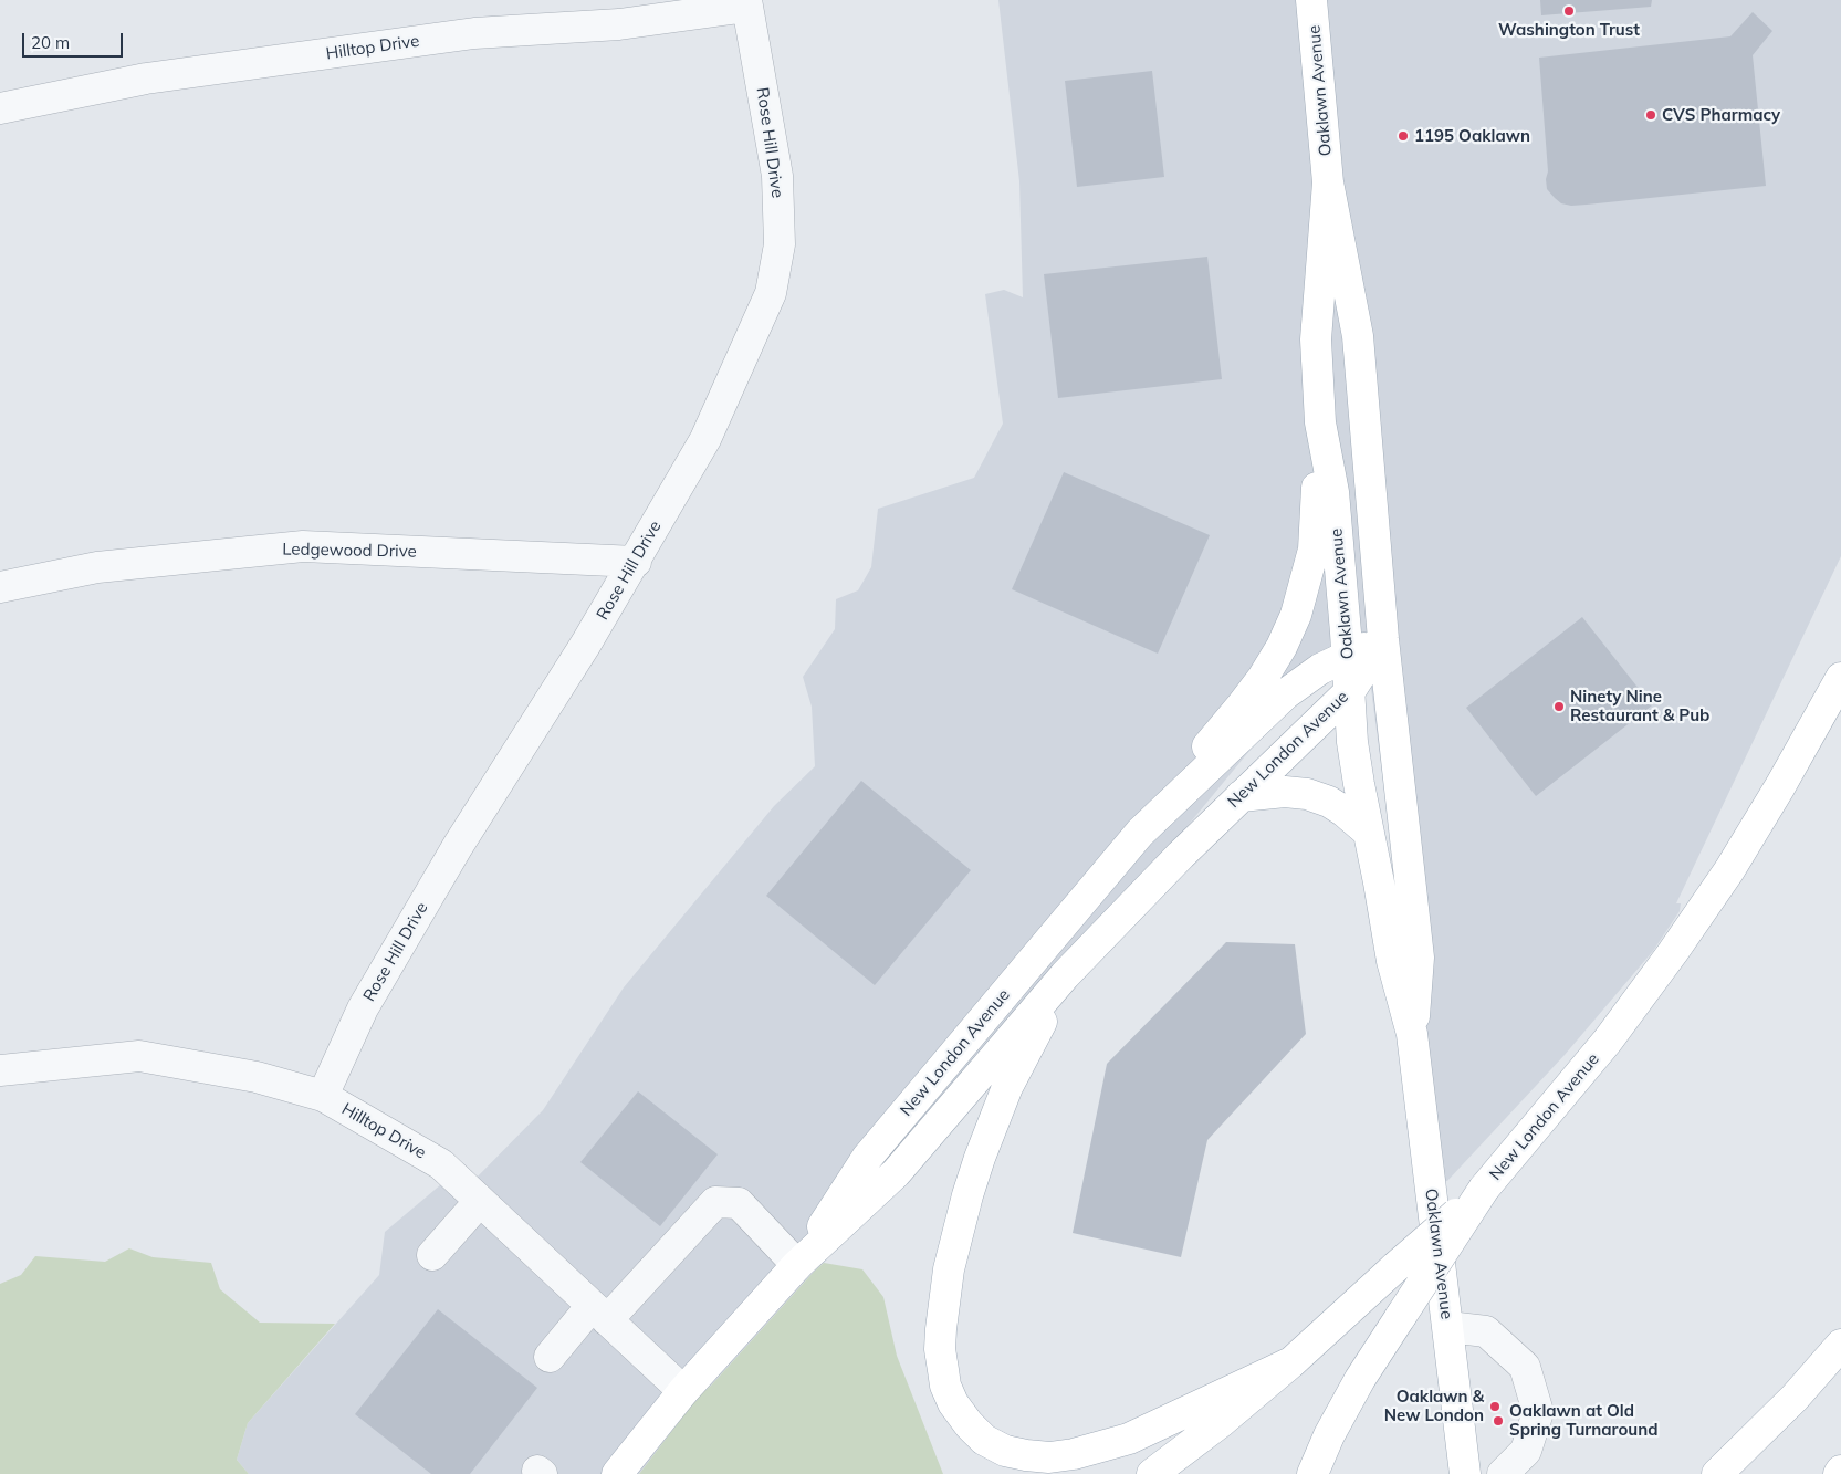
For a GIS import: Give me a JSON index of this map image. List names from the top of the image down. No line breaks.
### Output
{"streets":{"main road":["Oaklawn Avenue","New London Avenue"],"street":["Hilltop Drive","Rose Hill Drive","Ledgewood Drive"]},"crossings":[["Hilltop Drive","Rose Hill Drive"],["Hilltop Drive","New London Avenue"],["Oaklawn Avenue","New London Avenue"],["Rose Hill Drive","Ledgewood Drive"]],"places":["Washington Trust","CVS Pharmacy","1195 Oaklawn","Ninety Nine Restaurant & Pub","Oaklawn & New London","Oaklawn at Old Spring Turnaround"],"scale_bar":"20 m"}
